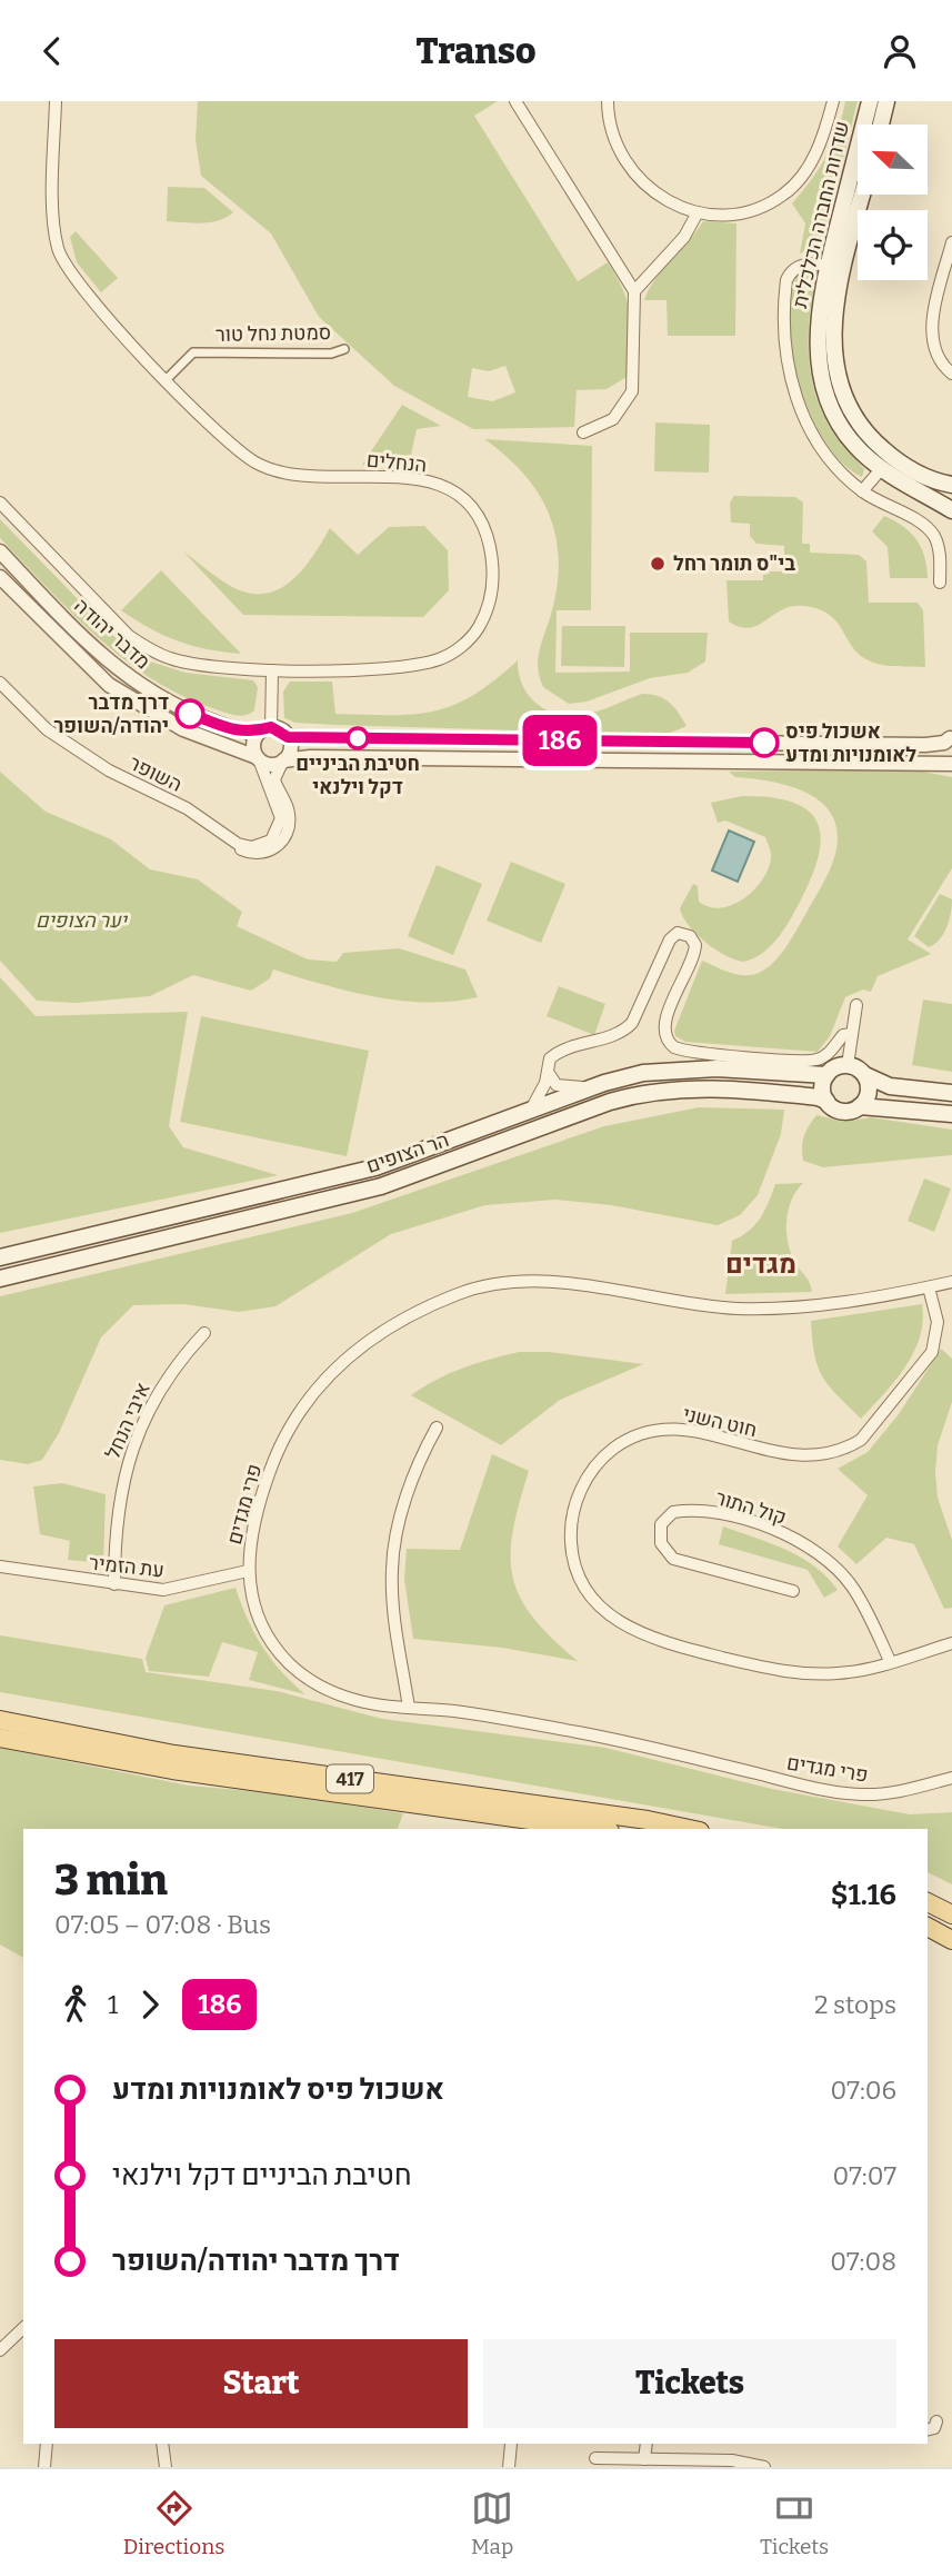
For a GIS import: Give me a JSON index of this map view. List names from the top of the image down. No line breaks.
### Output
{"streets":{"main road":["שדרות החברה הכלכלית","הר הצופים","417"],"street":["סמטת נחל טור","הנחלים","מדבר יהודה","השופר","איבי הנחל","חוט השני","פרי מגדים","קול התור","עת הזמיר"]},"crossings":[["סמטת נחל טור","הנחלים"],["מדבר יהודה","השופר"],["איבי הנחל","עת הזמיר"],["חוט השני","פרי מגדים"],["חוט השני","קול התור"],["פרי מגדים","עת הזמיר"]],"districts":["מגדים"],"parks":["יער הצופים"],"places":["בי\"ס תומר רחל","דרך מדבר יהודה/השופר","חטיבת הביניים דקל וילנאי","אשכול פיס לאומנויות ומדע"],"lines":["bus line 186"],"north":"top left","page":{"header":"Transo","on_map":"186","heading":["3 min","07:05 – 07:08 · Bus","$1.16"],"legs":["1","186","2 stops"],"list":[{"name":"אשכול פיס לאומנויות ומדע","value":"07:06"},{"name":"חטיבת הביניים דקל וילנאי","value":"07:07"},{"name":"דרך מדבר יהודה/השופר","value":"07:08"}],"buttons":["Start","Tickets"],"tabs":["Directions","Map","Tickets"]}}
